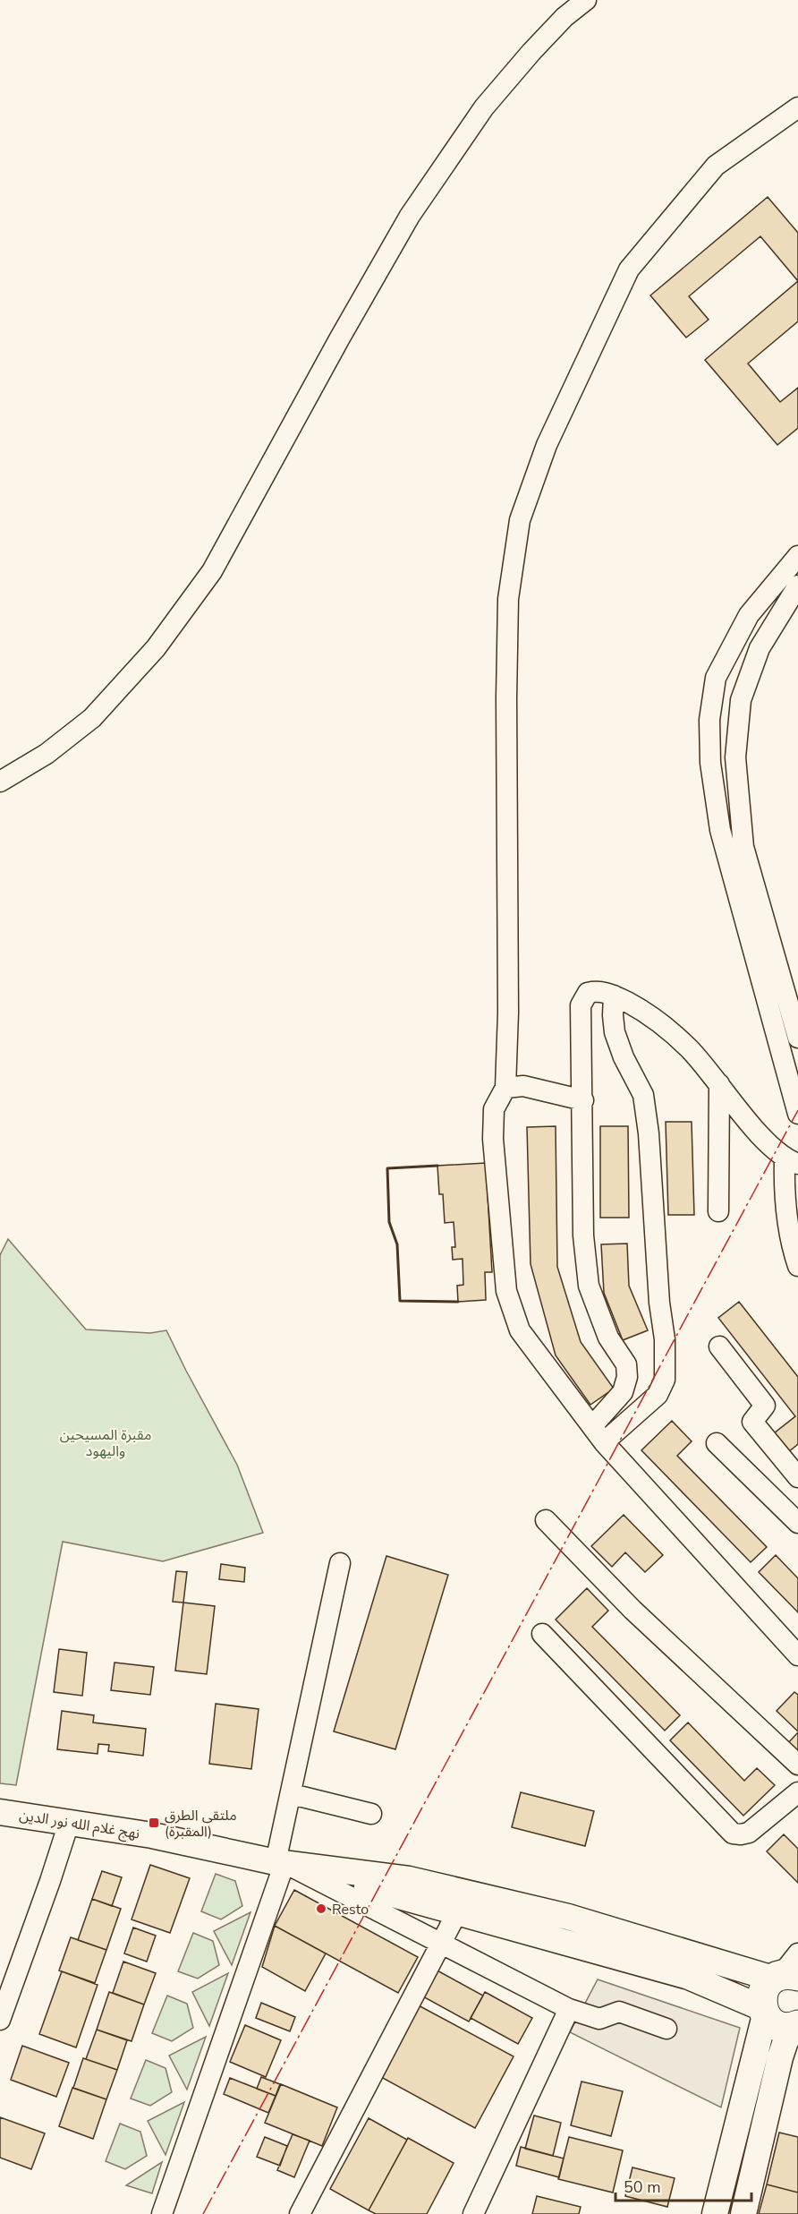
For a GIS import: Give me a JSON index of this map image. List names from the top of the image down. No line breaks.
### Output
{"streets":{"main road":["نهج غلام الله نور الدين"]},"parks":["مقبرة المسيحين واليهود"],"places":{"transit":["ملتقى الطرق (المقبرة)"],"other":["Resto"]},"scale_bar":"50 m"}
